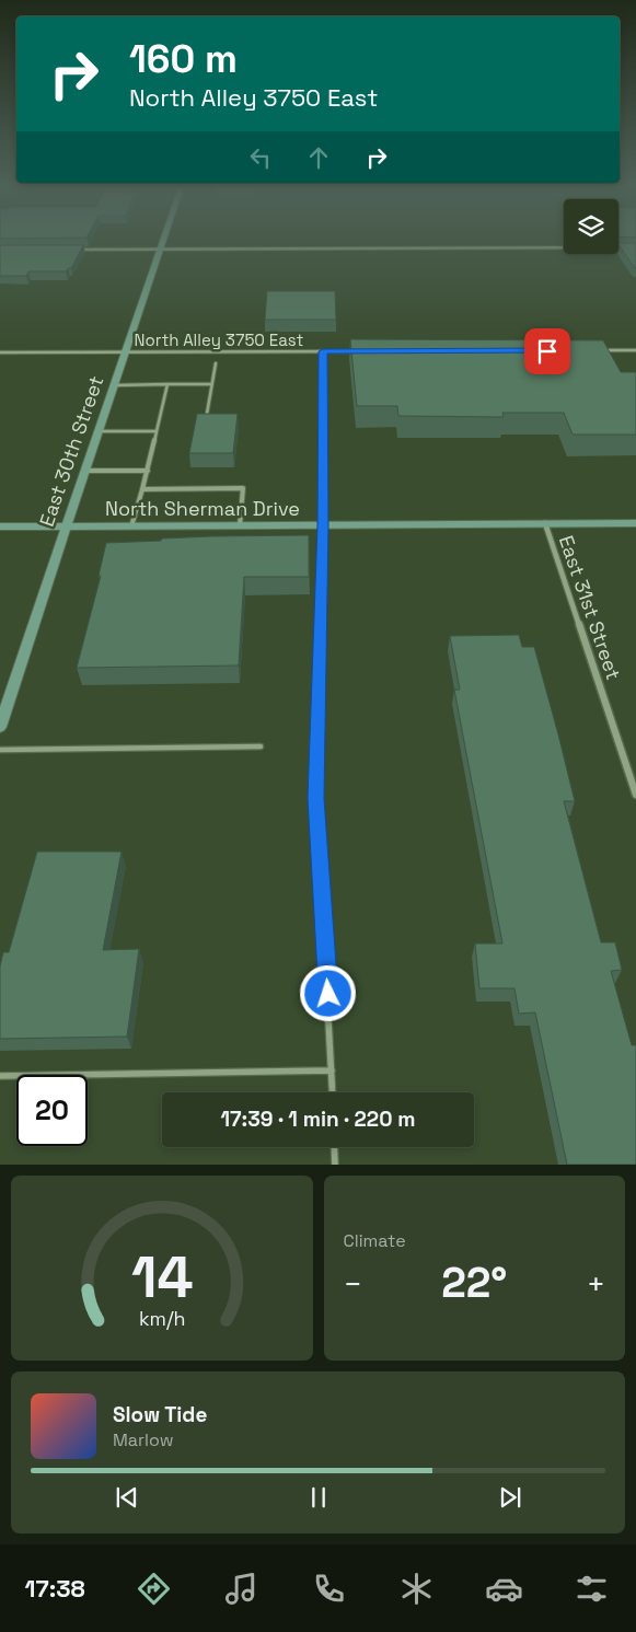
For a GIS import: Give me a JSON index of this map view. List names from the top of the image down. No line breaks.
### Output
{"streets":{"main road":["East 30th Street","North Sherman Drive"],"street":["East 31st Street"],"lane":["North Alley 3750 East"]},"crossings":[["North Alley 3750 East","East 30th Street"],["East 30th Street","North Sherman Drive"],["North Sherman Drive","East 31st Street"]],"page":{"turn":["160 m","North Alley 3750 East"],"limit":"20","trip":"17:39 · 1 min · 220 m","tile":"Climate","heat":["−","22°","+"],"song":["Slow Tide","Marlow"],"tabs":"17:38","gauge":["14","km/h"]}}
